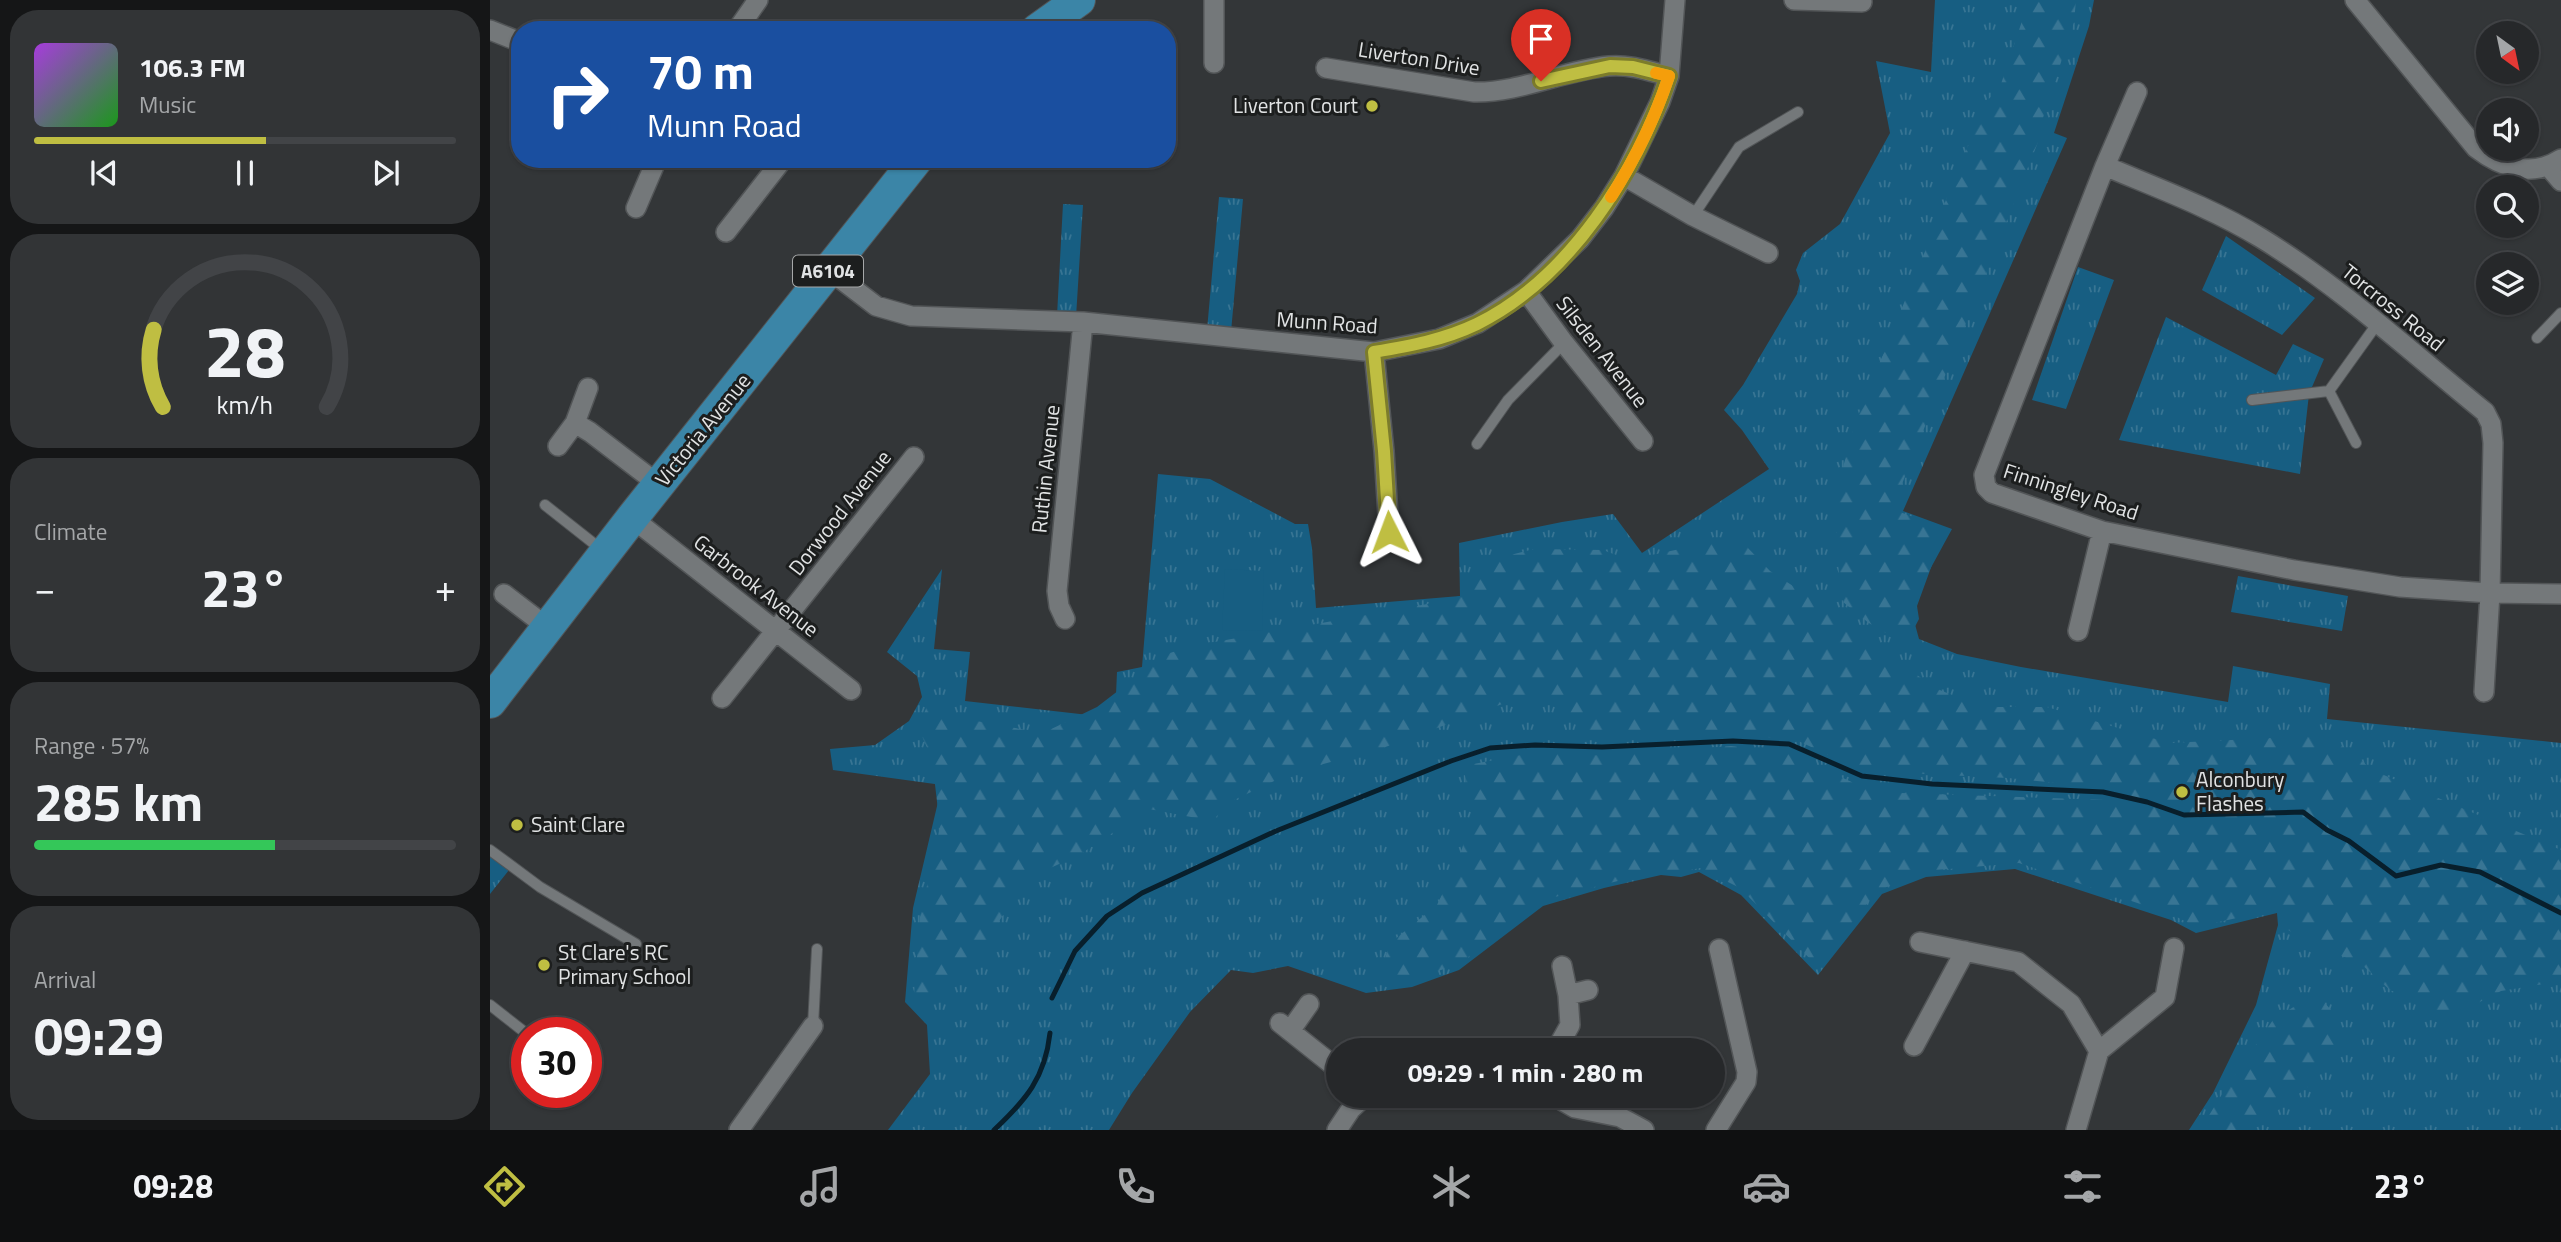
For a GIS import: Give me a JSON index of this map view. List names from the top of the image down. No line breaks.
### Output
{"streets":{"main road":["A6104","Victoria Avenue"],"street":["Liverton Drive","Torcross Road","Munn Road","Silsden Avenue","Ruthin Avenue","Finningley Road","Dorwood Avenue","Garbrook Avenue"]},"crossings":[["Liverton Drive","Munn Road"],["Torcross Road","Finningley Road"],["Munn Road","Silsden Avenue"],["Munn Road","Victoria Avenue"],["Munn Road","Ruthin Avenue"],["Victoria Avenue","Garbrook Avenue"],["Dorwood Avenue","Garbrook Avenue"]],"places":["Liverton Court","Alconbury Flashes","Saint Clare","St Clare's RC Primary School"],"north":"bottom right","page":{"turn":["70 m","Munn Road"],"song":["106.3 FM","Music"],"tile":["Climate",["Range · 57%","285 km"],["Arrival","09:29"]],"heat":["−","23°","+"],"limit":"30","trip":"09:29 · 1 min · 280 m","tabs":["09:28","23°"],"gauge":["28","km/h"]}}
